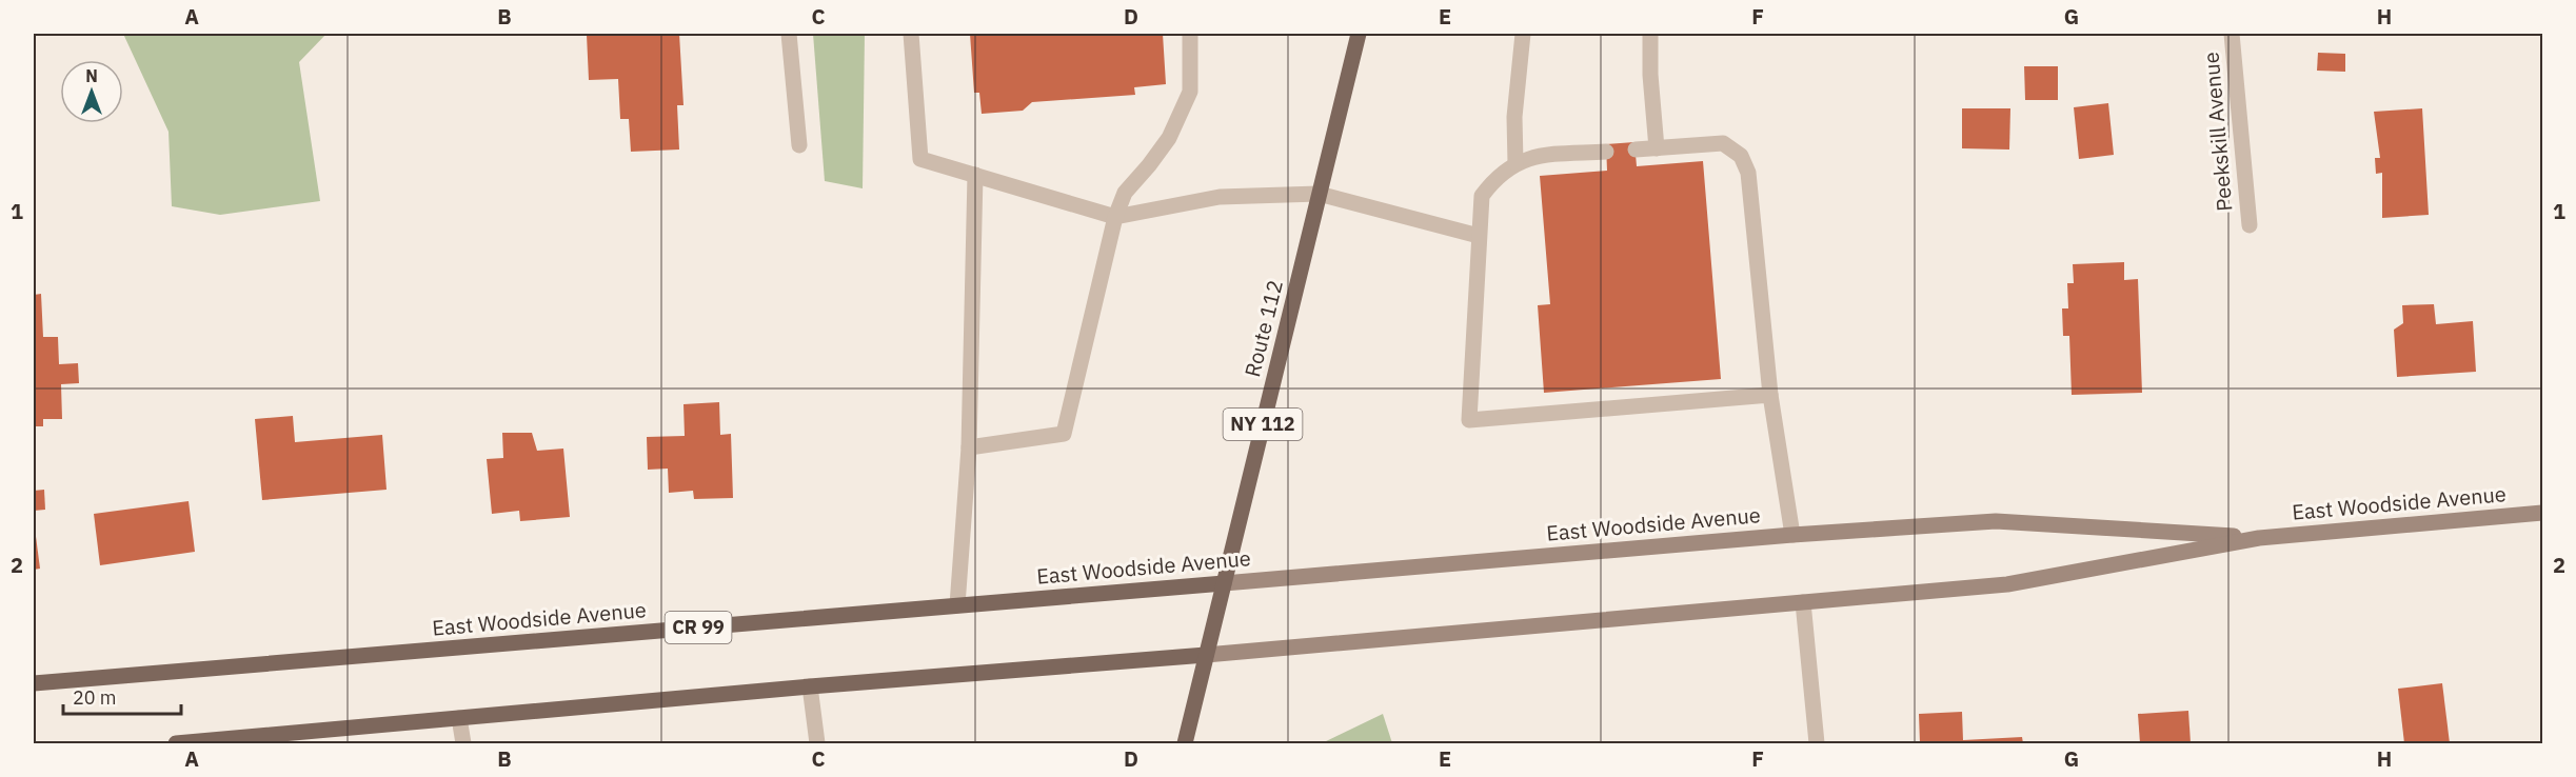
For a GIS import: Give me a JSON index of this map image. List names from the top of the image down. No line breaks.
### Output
{"streets":{"main road":["Route 112","NY 112","East Woodside Avenue","CR 99"],"street":["Peekskill Avenue"]},"crossings":[["Route 112","East Woodside Avenue"]],"scale_bar":"20 m","north":"top","grid":{"columns":["A","B","C","D","E","F","G","H"],"rows":["1","2"]}}
